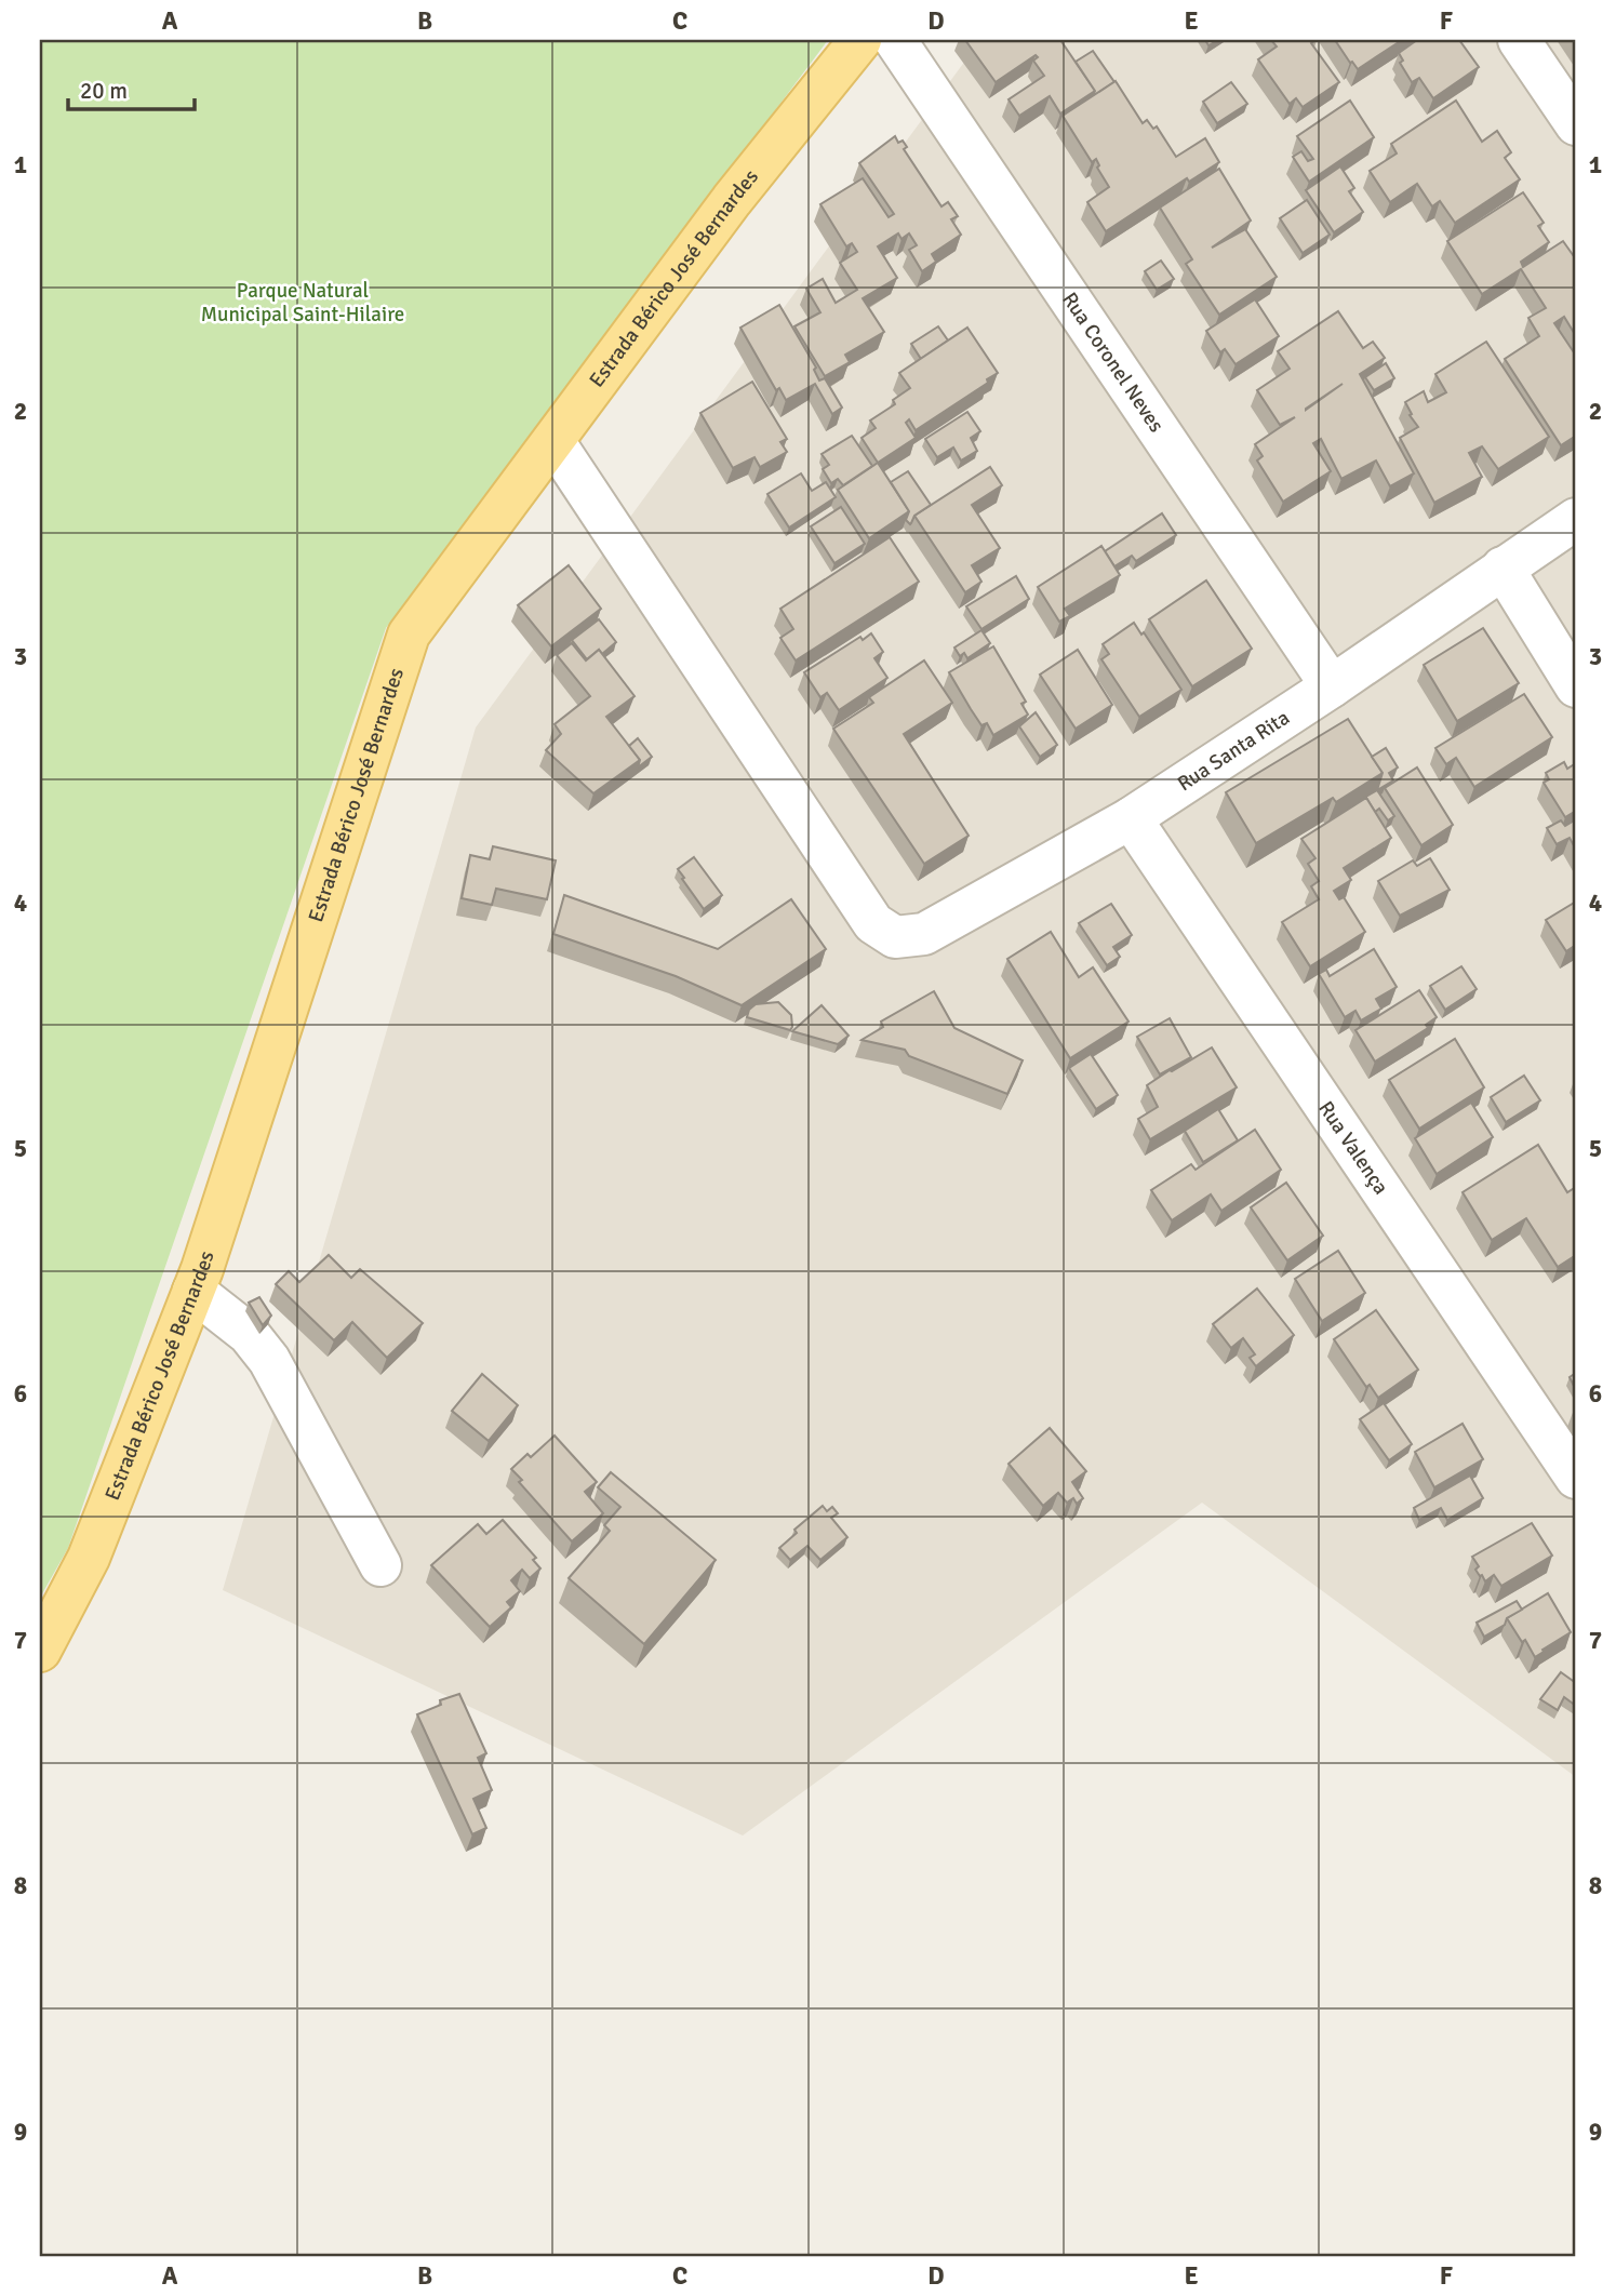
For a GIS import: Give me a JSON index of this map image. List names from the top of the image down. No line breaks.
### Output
{"streets":{"main road":["Estrada Bérico José Bernardes"],"street":["Rua Coronel Neves","Rua Santa Rita","Rua Valença"]},"crossings":[["Estrada Bérico José Bernardes","Rua Santa Rita"],["Rua Coronel Neves","Rua Santa Rita"],["Rua Santa Rita","Rua Valença"]],"parks":["Parque Natural Municipal Saint-Hilaire"],"scale_bar":"20 m","grid":{"columns":["A","B","C","D","E","F"],"rows":["1","2","3","4","5","6","7","8","9"]}}
